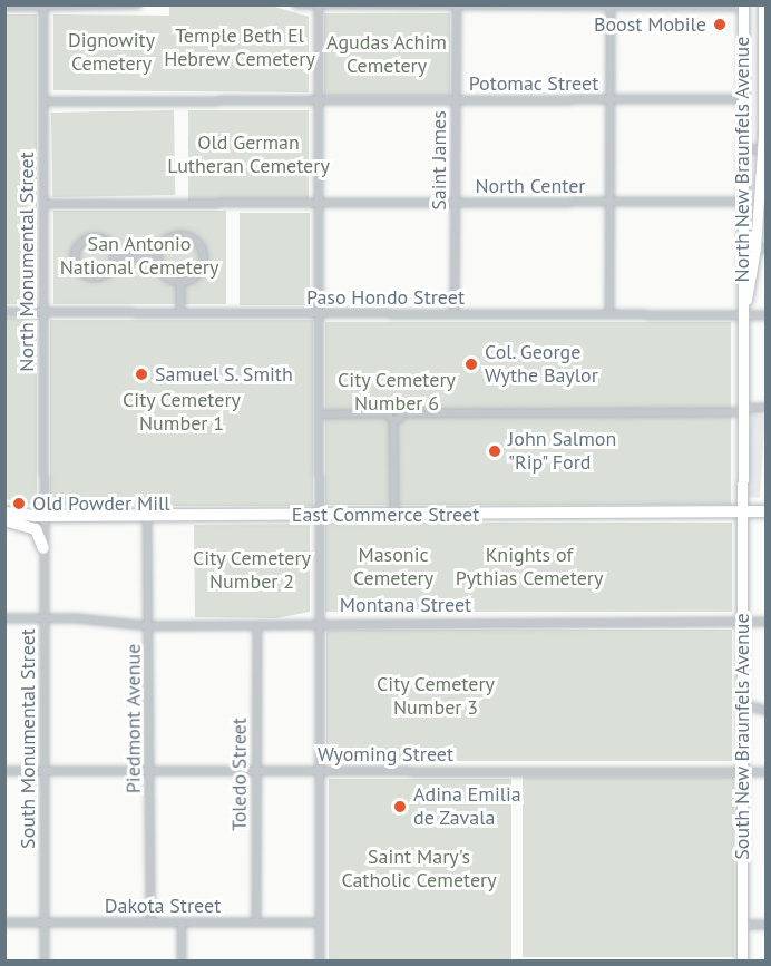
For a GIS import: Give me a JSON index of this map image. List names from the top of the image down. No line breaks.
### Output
{"streets":{"main road":["North New Braunfels Avenue","East Commerce Street","South New Braunfels Avenue"],"street":["Potomac Street","Saint James","North Center","North Monumental Street","Paso Hondo Street","Montana Street","Piedmont Avenue","South Monumental Street","Wyoming Street","Toledo Street","Dakota Street"]},"crossings":[["Potomac Street","North New Braunfels Avenue"],["Potomac Street","Saint James"],["Potomac Street","North Monumental Street"],["North New Braunfels Avenue","North Center"],["North New Braunfels Avenue","Paso Hondo Street"],["North New Braunfels Avenue","East Commerce Street"],["North New Braunfels Avenue","South New Braunfels Avenue"],["Saint James","North Center"],["Saint James","Paso Hondo Street"],["North Center","North Monumental Street"],["North Monumental Street","Paso Hondo Street"],["North Monumental Street","East Commerce Street"],["North Monumental Street","South Monumental Street"],["East Commerce Street","Piedmont Avenue"],["East Commerce Street","South New Braunfels Avenue"],["East Commerce Street","South Monumental Street"],["Montana Street","Piedmont Avenue"],["Montana Street","South New Braunfels Avenue"],["Montana Street","South Monumental Street"],["Montana Street","Toledo Street"],["Piedmont Avenue","Wyoming Street"],["Piedmont Avenue","Dakota Street"],["South New Braunfels Avenue","Wyoming Street"],["South Monumental Street","Wyoming Street"],["South Monumental Street","Dakota Street"],["Wyoming Street","Toledo Street"],["Toledo Street","Dakota Street"]],"parks":["Temple Beth El Hebrew Cemetery","Dignowity Cemetery","Agudas Achim Cemetery","Old German Lutheran Cemetery","San Antonio National Cemetery","City Cemetery Number 6","City Cemetery Number 1","Masonic Cemetery","Knights of Pythias Cemetery","City Cemetery Number 2","City Cemetery Number 3","Saint Mary's Catholic Cemetery"],"places":["Boost Mobile","Col. George Wythe Baylor","Samuel S. Smith","John Salmon \"Rip\" Ford","Old Powder Mill","Adina Emilia de Zavala"]}
